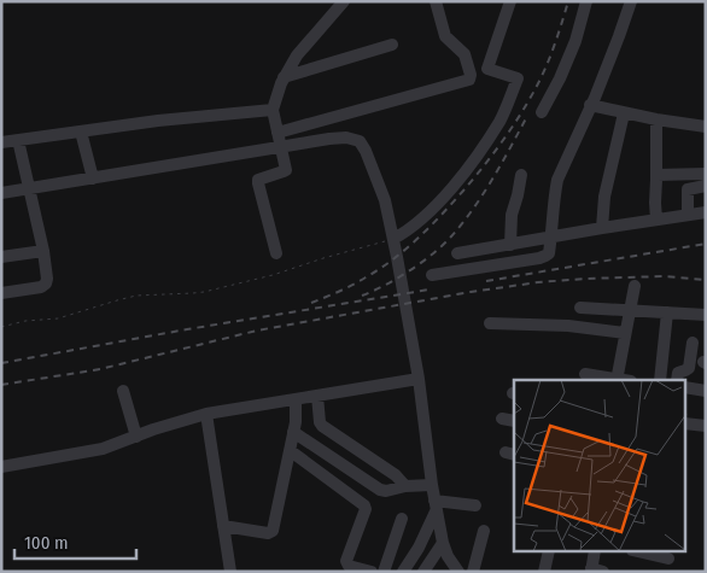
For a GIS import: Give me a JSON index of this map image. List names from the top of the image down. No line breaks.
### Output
{"scale_bar":"100 m"}
